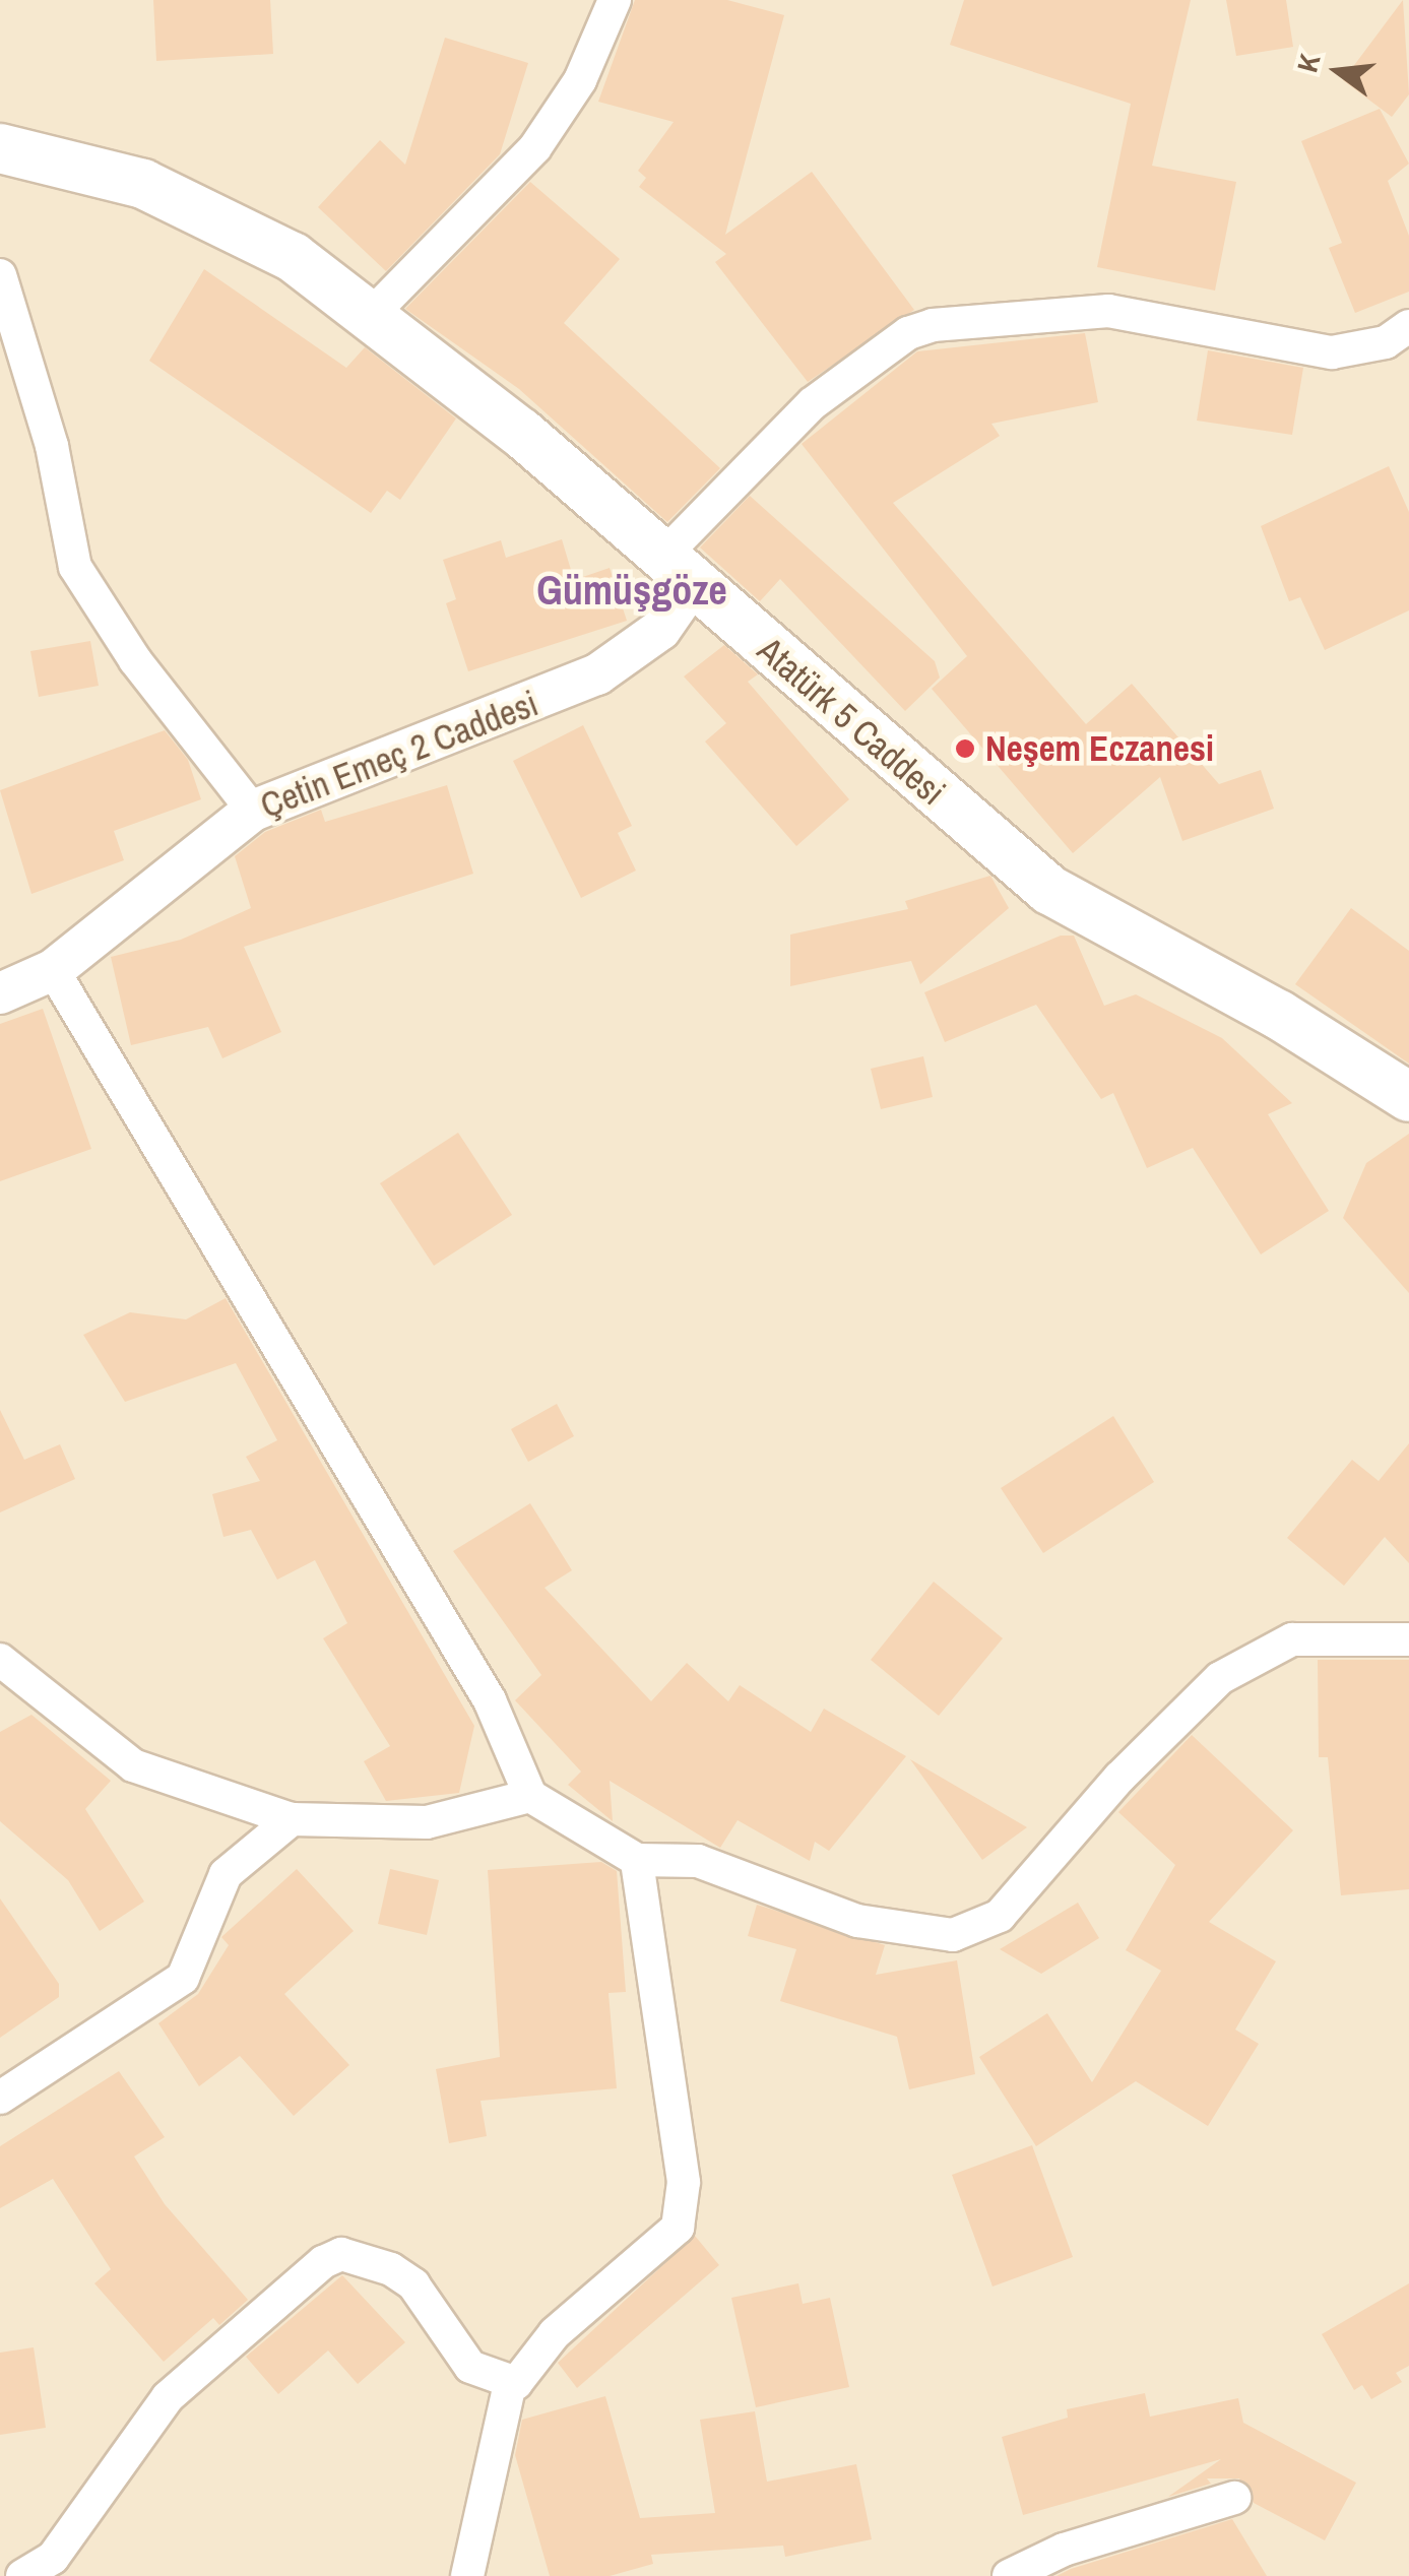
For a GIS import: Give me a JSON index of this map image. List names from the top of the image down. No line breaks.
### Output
{"streets":{"main road":["Atatürk 5 Caddesi"],"street":["Çetin Emeç 2 Caddesi"]},"crossings":[["Atatürk 5 Caddesi","Çetin Emeç 2 Caddesi"]],"districts":["Gümüşgöze"],"places":["Neşem Eczanesi"],"north":"left"}
